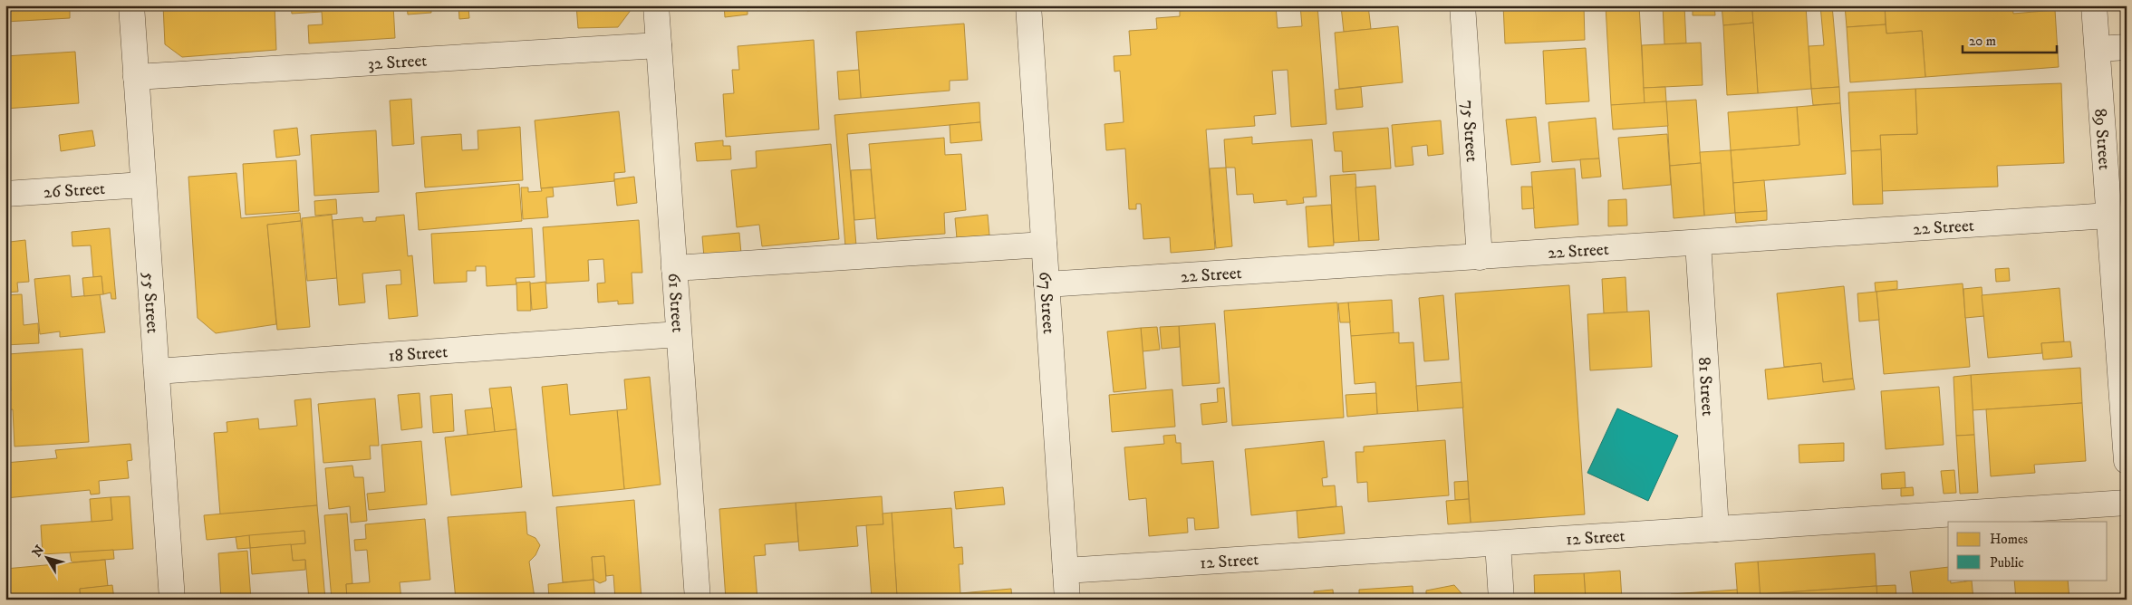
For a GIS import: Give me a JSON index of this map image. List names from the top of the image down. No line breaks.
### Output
{"streets":{"street":["32 Street","75 Street","89 Street","26 Street","22 Street","55 Street","61 Street","67 Street","18 Street","81 Street","12 Street"]},"crossings":[["32 Street","55 Street"],["32 Street","61 Street"],["75 Street","22 Street"],["89 Street","22 Street"],["26 Street","55 Street"],["22 Street","67 Street"],["22 Street","81 Street"],["55 Street","18 Street"],["61 Street","18 Street"],["67 Street","12 Street"],["81 Street","12 Street"]],"legend":["Homes","Public"],"scale_bar":"20 m","north":"top left"}
